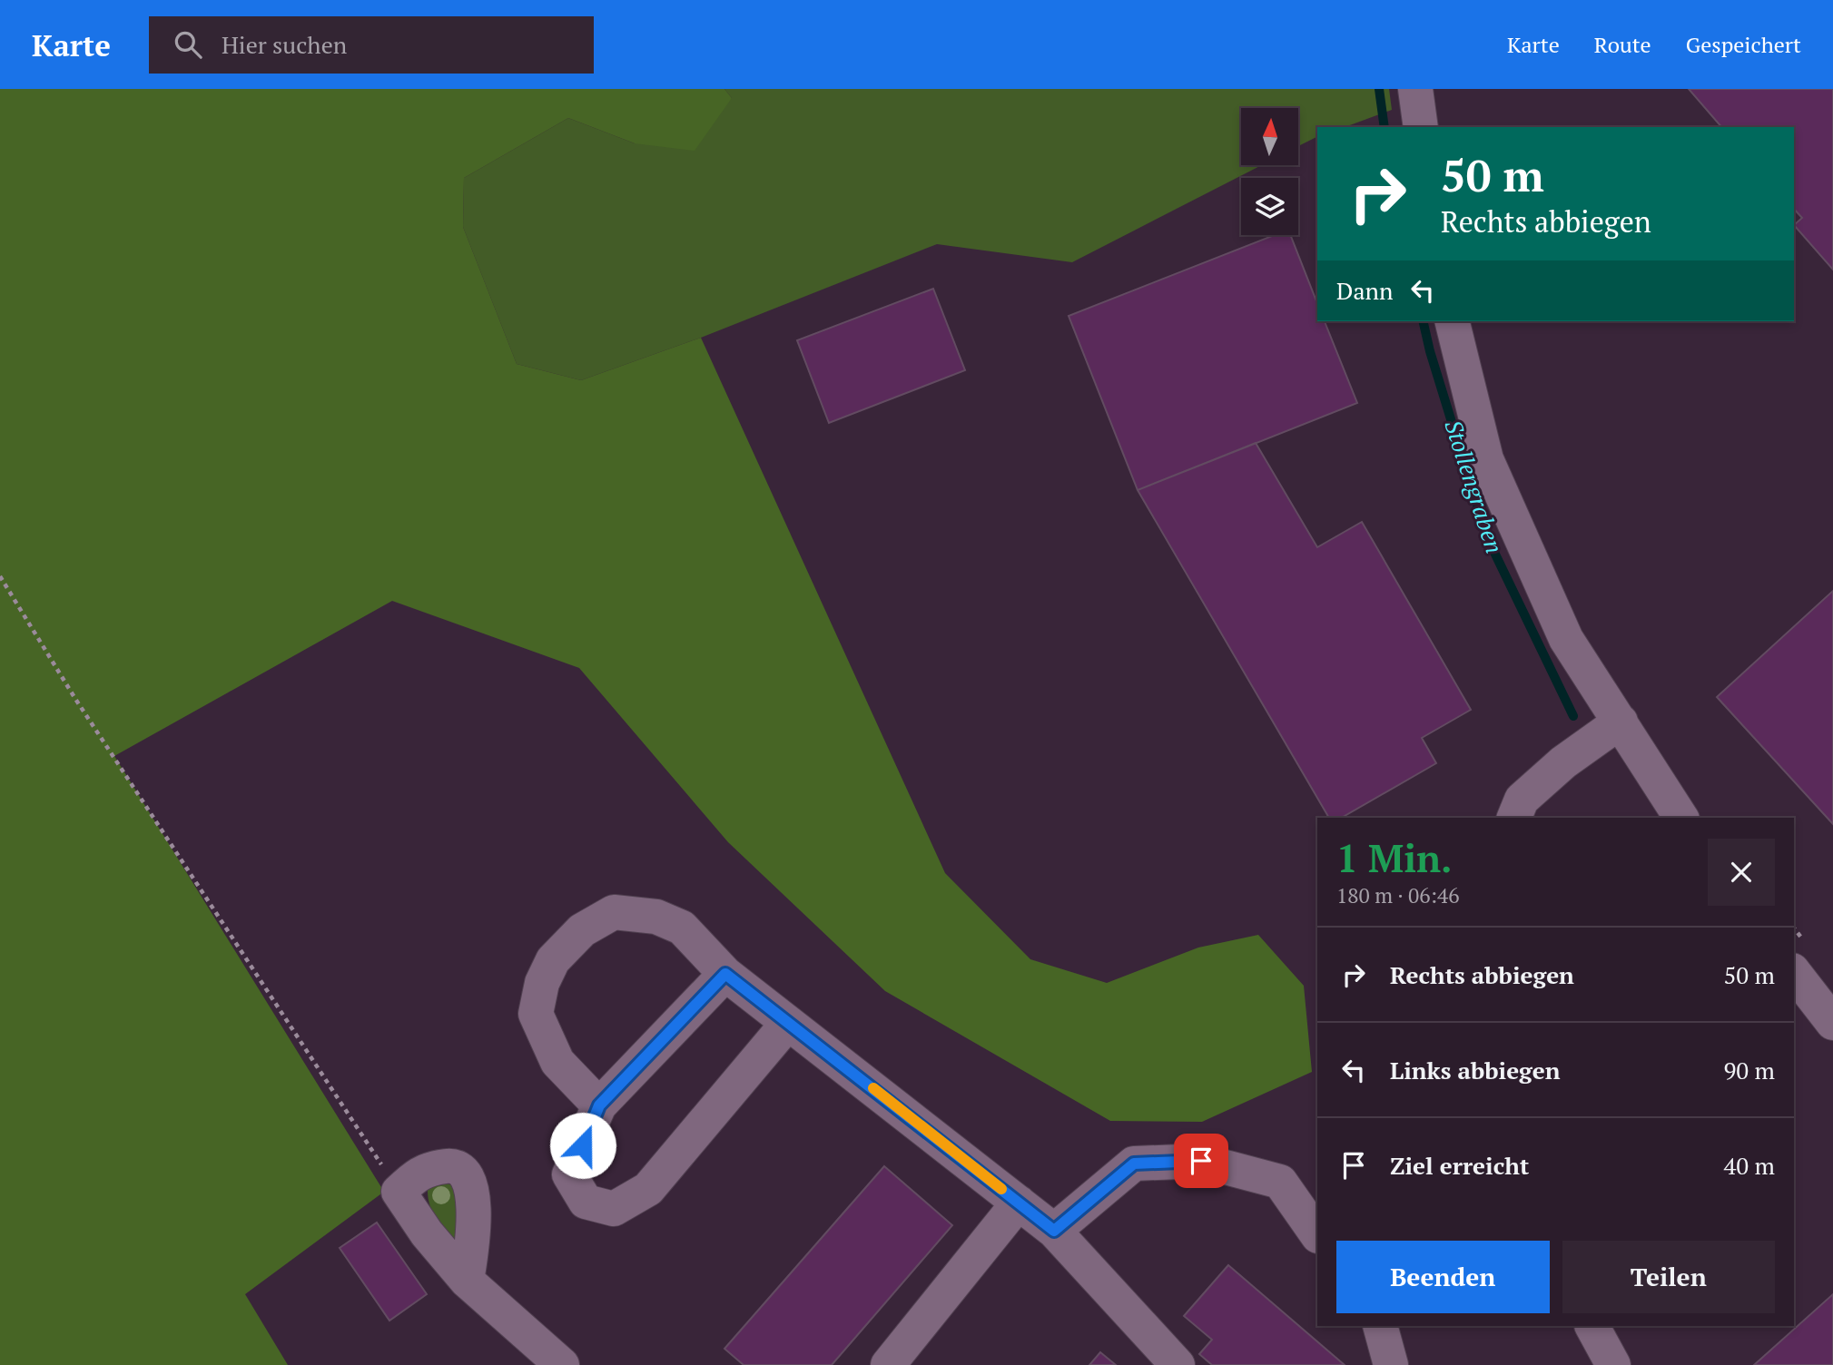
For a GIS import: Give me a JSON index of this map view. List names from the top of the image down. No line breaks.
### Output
{"water":["Stollengraben"],"north":"top","page":{"header":"Karte","search":"Hier suchen","nav":["Karte","Route","Gespeichert"],"turn":["50 m","Rechts abbiegen"],"then":"Dann","heading":["1 Min.","180 m · 06:46"],"list":[{"name":"Rechts abbiegen","value":"50 m"},{"name":"Links abbiegen","value":"90 m"},{"name":"Ziel erreicht","value":"40 m"}],"buttons":["Beenden","Teilen"]}}
